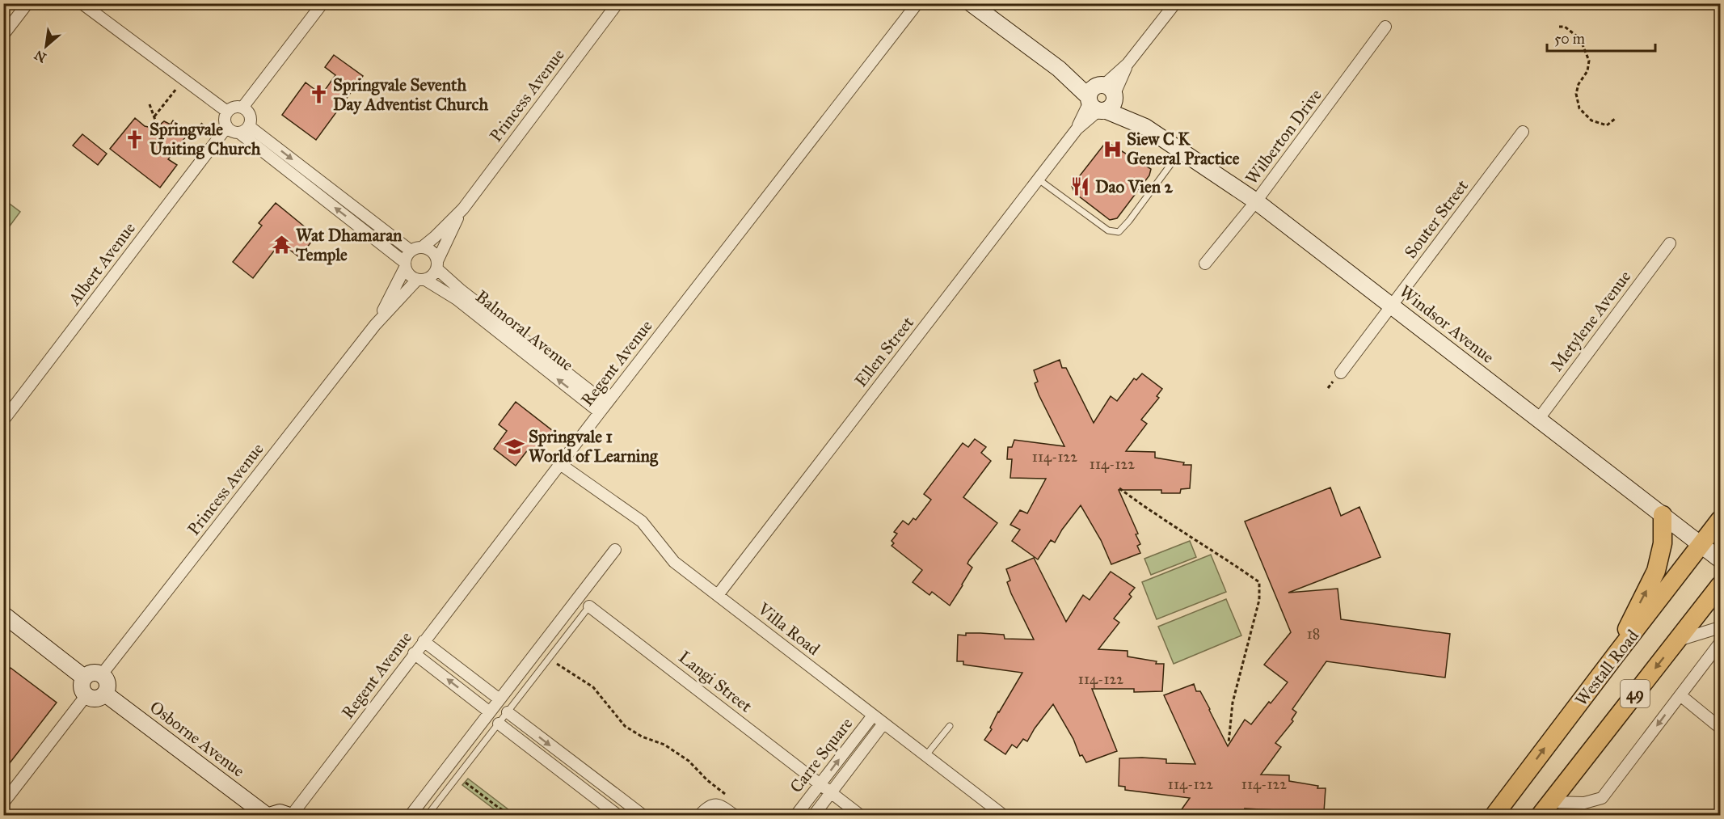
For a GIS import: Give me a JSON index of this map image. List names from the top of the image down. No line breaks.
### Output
{"streets":{"main road":["Westall Road","49"],"street":["Princess Avenue","Wilberton Drive","Souter Street","Albert Avenue","Metylene Avenue","Windsor Avenue","Balmoral Avenue","Ellen Street","Regent Avenue","Villa Road","Langi Street","Osborne Avenue","Carre Square"]},"crossings":[["Princess Avenue","Balmoral Avenue"],["Princess Avenue","Osborne Avenue"],["Wilberton Drive","Windsor Avenue"],["Souter Street","Windsor Avenue"],["Metylene Avenue","Windsor Avenue"],["Windsor Avenue","Ellen Street"],["Windsor Avenue","Westall Road"],["Balmoral Avenue","Regent Avenue"],["Ellen Street","Villa Road"],["Regent Avenue","Villa Road"],["Villa Road","Carre Square"],["Langi Street","Carre Square"]],"places":{"church":["Springvale Seventh Day Adventist Church","Springvale Uniting Church"],"hospital":["Siew C K General Practice"],"restaurant":["Dao Vien 2"],"temple":["Wat Dhamaran Temple"],"school or university":["Springvale 1 World of Learning"]},"house_numbers":["114-122","114-122","18","114-122","114-122","114-122"],"scale_bar":"50 m","north":"bottom left"}
